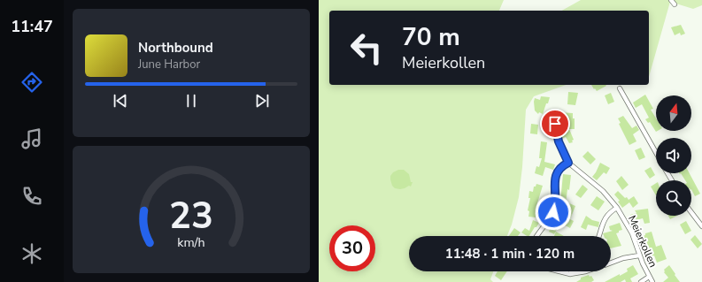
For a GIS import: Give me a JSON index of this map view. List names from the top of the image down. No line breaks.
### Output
{"streets":{"street":["Meierkollen"]},"north":"top","page":{"tabs":"11:47","turn":["70 m","Meierkollen"],"song":["Northbound","June Harbor"],"limit":"30","trip":"11:48 · 1 min · 120 m","gauge":["23","km/h"]}}
